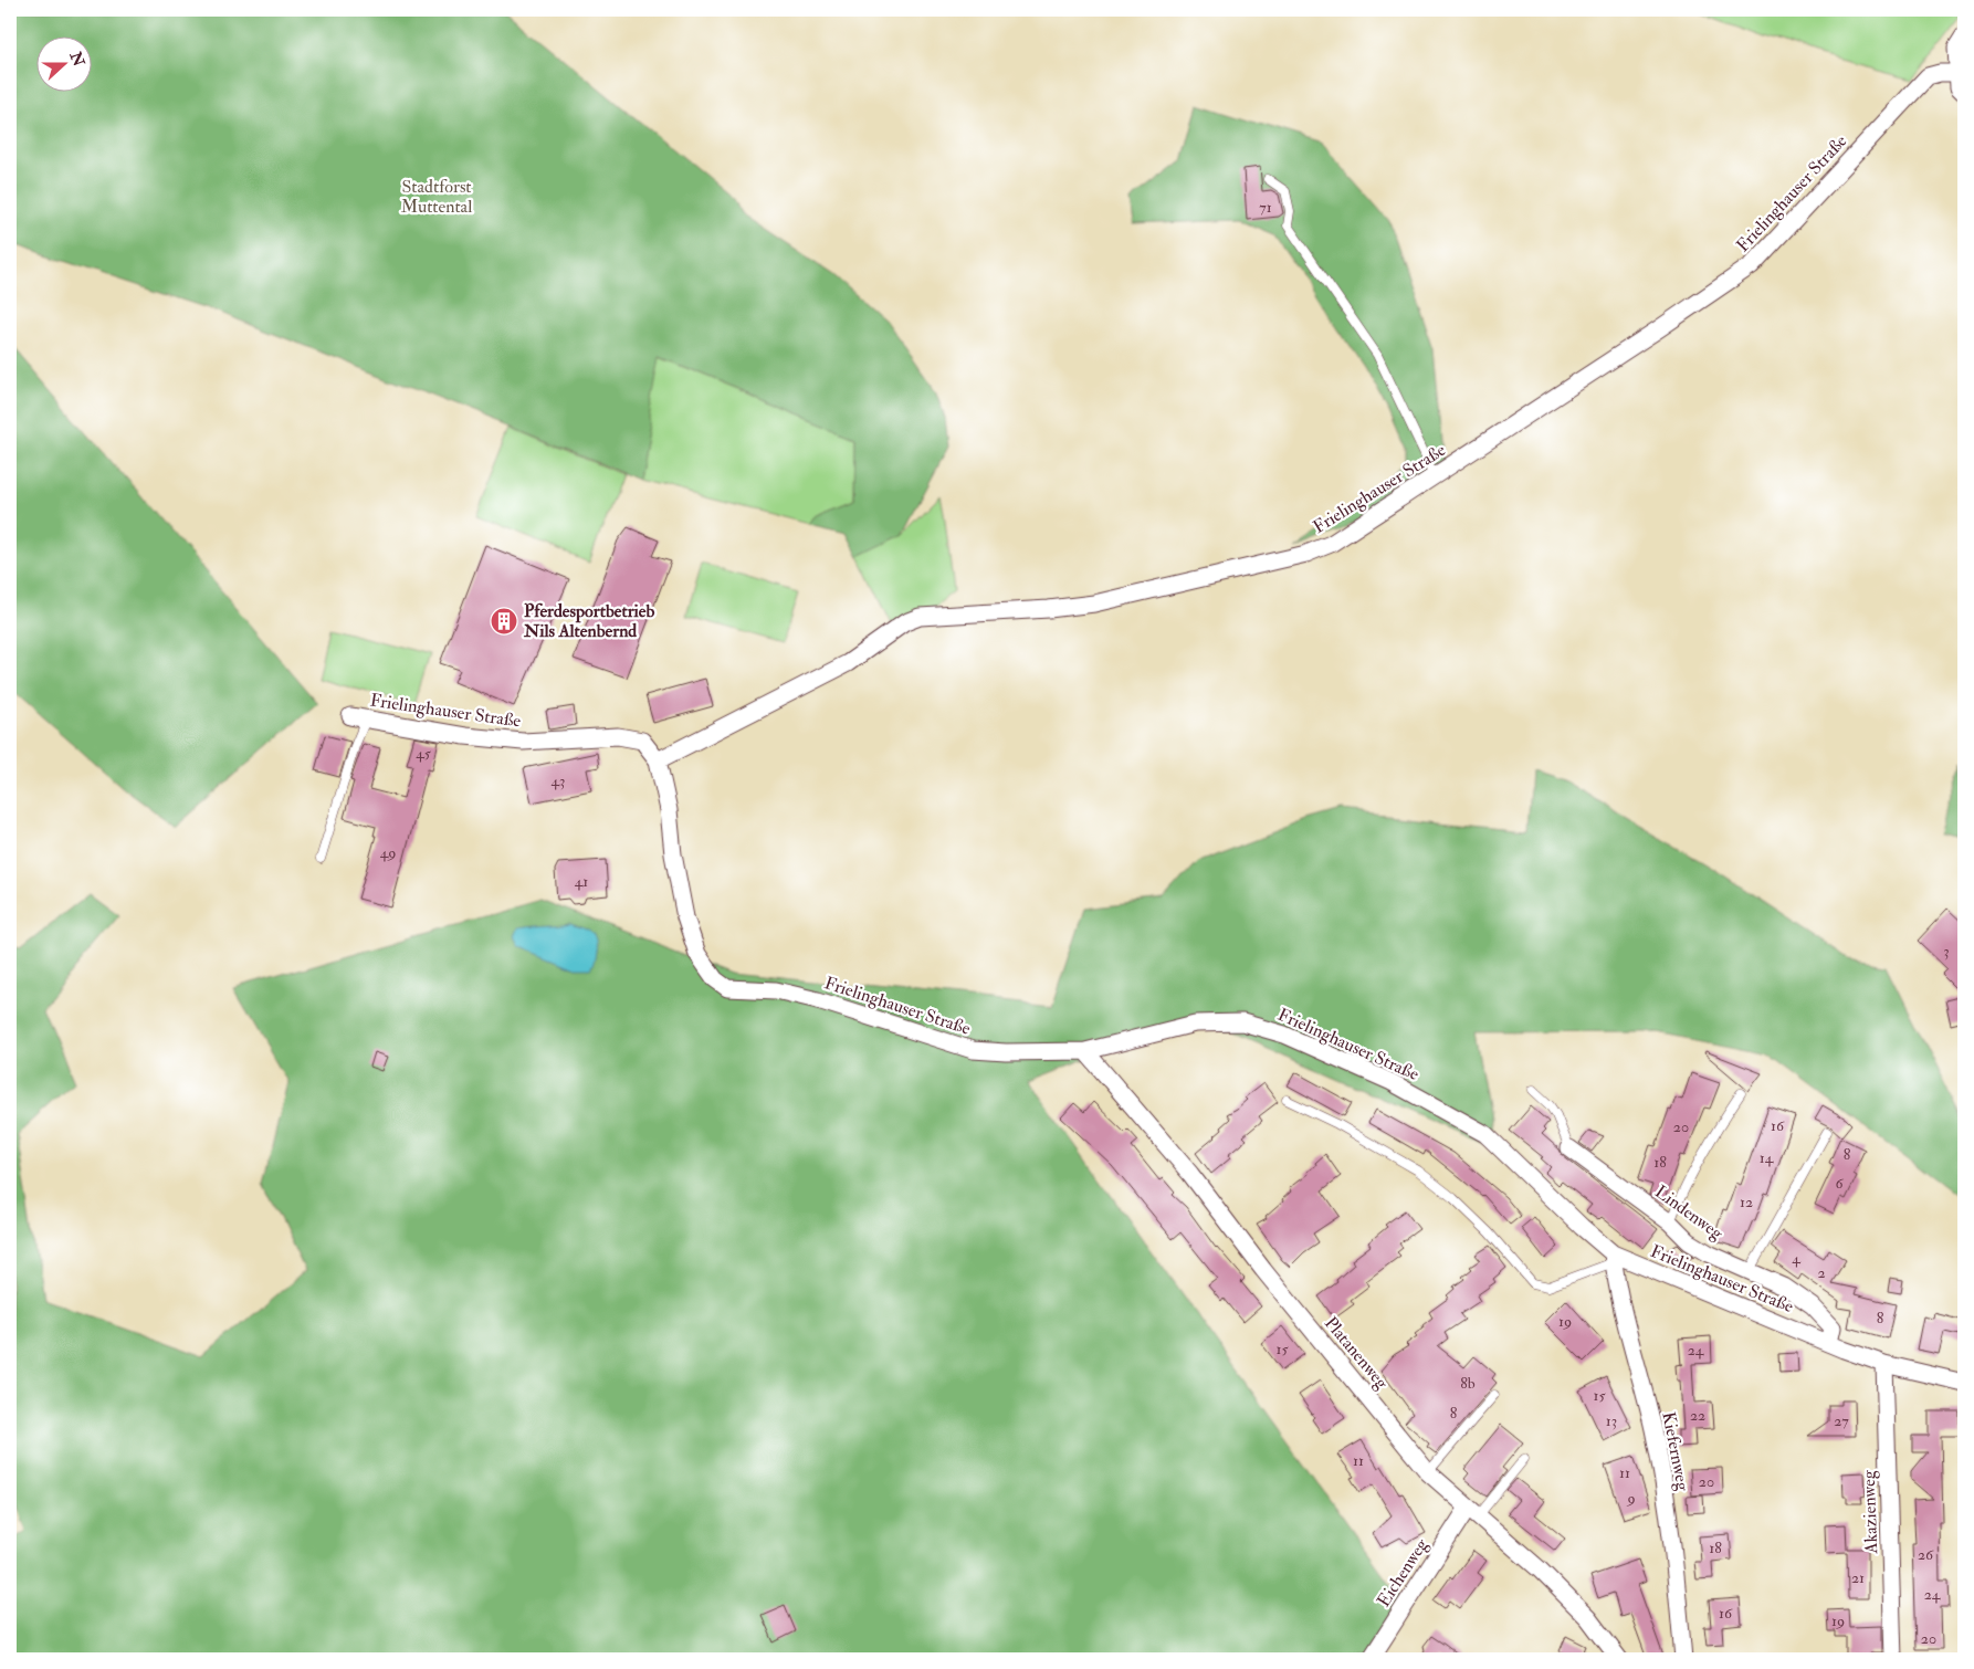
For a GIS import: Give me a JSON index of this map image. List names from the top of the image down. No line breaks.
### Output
{"streets":{"street":["Frielinghauser Straße","Lindenweg","Platanenweg","Kiefernweg","Akazienweg","Eichenweg"]},"crossings":[["Frielinghauser Straße","Lindenweg"],["Frielinghauser Straße","Platanenweg"],["Frielinghauser Straße","Kiefernweg"],["Frielinghauser Straße","Akazienweg"],["Platanenweg","Eichenweg"]],"parks":["Stadtforst Muttental"],"places":{"building":["Pferdesportbetrieb Nils Altenbernd"]},"house_numbers":["71","45","43","49","41","3","16","20","8","14","18","6","12","4","2","8","19","15","24","8b","15","8","22","13","27","11","11","20","9","18","26","21","24","16","19","20"],"north":"right"}
